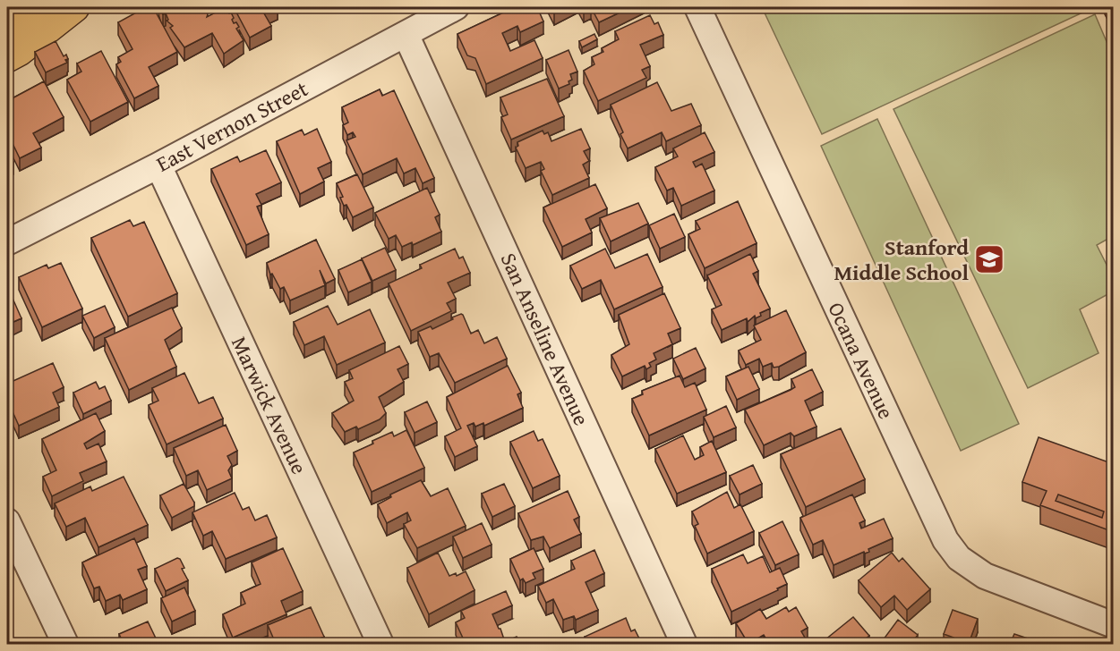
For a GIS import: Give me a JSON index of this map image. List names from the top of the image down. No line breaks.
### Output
{"streets":{"street":["East Vernon Street","San Anseline Avenue","Ocana Avenue","Marwick Avenue"]},"crossings":[["East Vernon Street","San Anseline Avenue"],["East Vernon Street","Marwick Avenue"]],"places":{"school or university":["Stanford Middle School"]}}
